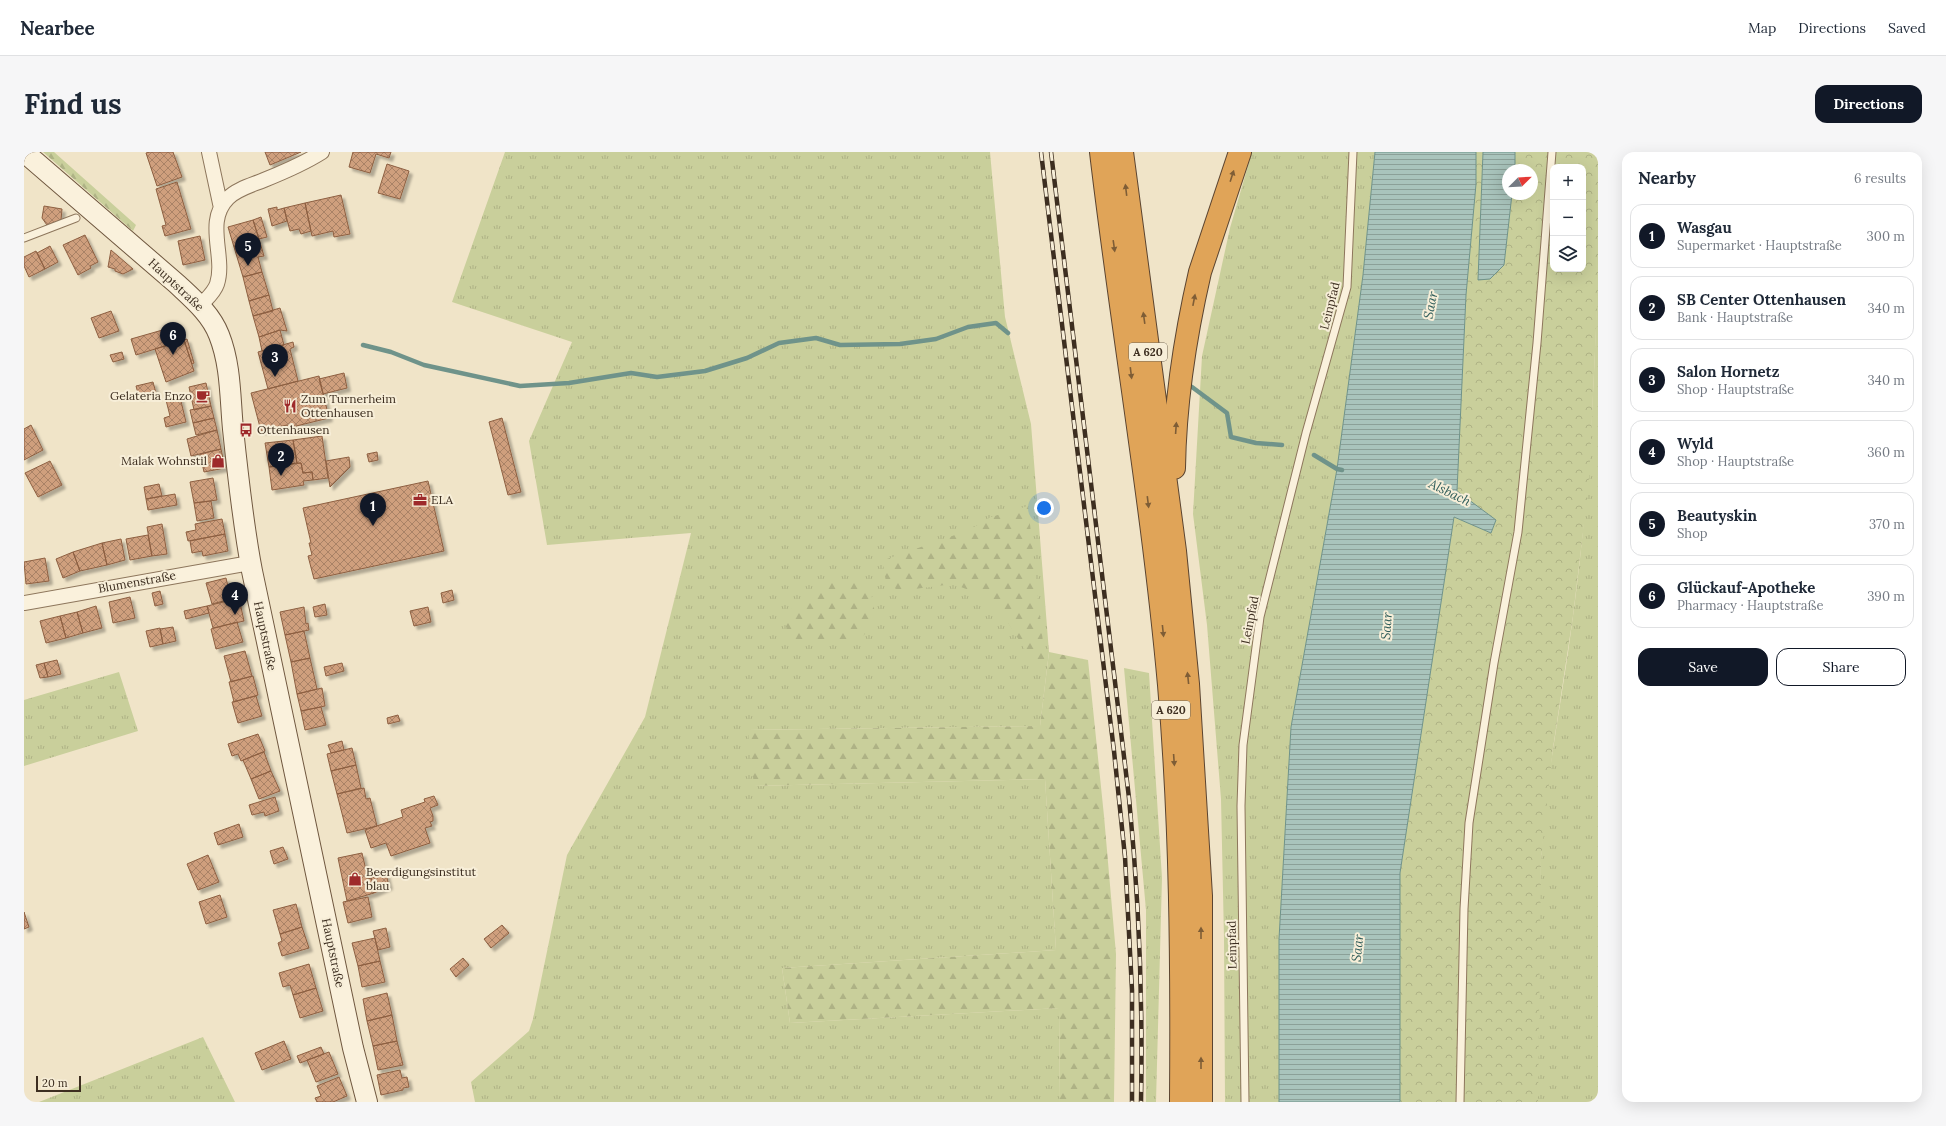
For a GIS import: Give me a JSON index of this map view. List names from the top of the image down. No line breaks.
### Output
{"streets":{"highway":["A 620"],"main road":["Hauptstraße"],"street":["Blumenstraße"],"lane":["Leinpfad"]},"crossings":[["Hauptstraße","Blumenstraße"]],"water":["Saar","Alsbach"],"places":{"cafe":["Gelateria Enzo"],"restaurant":["Zum Turnerheim Ottenhausen"],"bus stop":["Ottenhausen"],"shop":["Malak Wohnstil","Beerdigungsinstitut blau"],"office":["ELA"]},"scale_bar":"20 m","north":"top right","page":{"header":"Nearbee","nav":["Map","Directions","Saved"],"buttons":["Directions",["Save","Share"]],"title":"Find us","heading":["Nearby","6 results"],"map_buttons":["+","−"],"list":[{"mark":"1","name":"Wasgau","note":"Supermarket · Hauptstraße","value":"300 m"},{"mark":"2","name":"SB Center Ottenhausen","note":"Bank · Hauptstraße","value":"340 m"},{"mark":"3","name":"Salon Hornetz","note":"Shop · Hauptstraße","value":"340 m"},{"mark":"4","name":"Wyld","note":"Shop · Hauptstraße","value":"360 m"},{"mark":"5","name":"Beautyskin","note":"Shop","value":"370 m"},{"mark":"6","name":"Glückauf-Apotheke","note":"Pharmacy · Hauptstraße","value":"390 m"}],"pins":["5","6","3","2","1","4"],"scale":"20 m"}}
